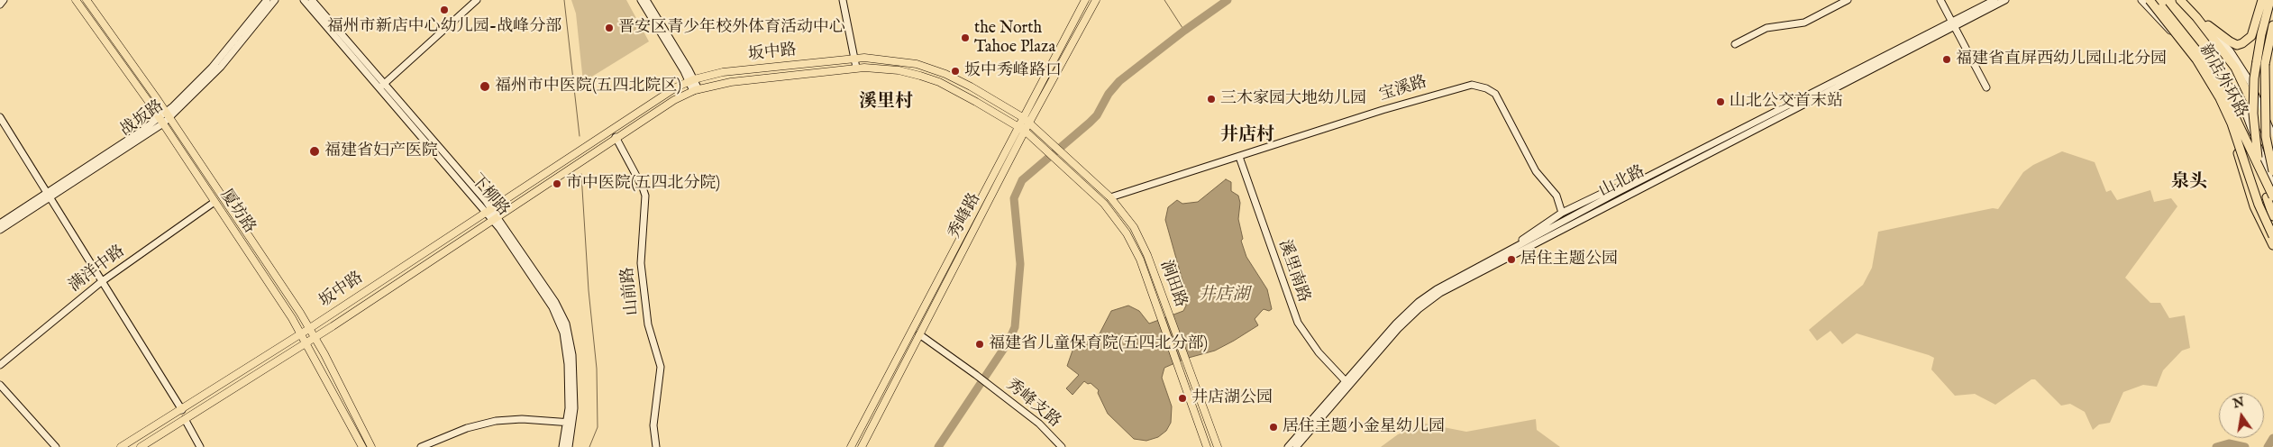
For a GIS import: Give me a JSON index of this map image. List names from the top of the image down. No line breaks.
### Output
{"streets":{"highway":["新店外环路"],"main road":["坂中路","宝溪路","战坂路","山北路","下柳路","厦坊路","秀峰路","满洋中路","溪里南路","涧田路","山前路","秀峰支路"]},"crossings":[["坂中路","下柳路"],["坂中路","厦坊路"],["坂中路","秀峰路"],["坂中路","涧田路"],["坂中路","山前路"],["宝溪路","溪里南路"],["宝溪路","涧田路"],["战坂路","厦坊路"],["山北路","溪里南路"],["厦坊路","满洋中路"],["秀峰路","涧田路"],["秀峰路","秀峰支路"]],"districts":["溪里村","井店村","泉头"],"water":["井店湖"],"places":["福州市新店中心幼儿园-战峰分部","晋安区青少年校外体育活动中心","the North Tahoe Plaza","福建省直屏西幼儿园山北分园","坂中秀峰路口","福州市中医院(五四北院区)","三木家园大地幼儿园","山北公交首末站","福建省妇产医院","市中医院(五四北分院)","居住主题公园","福建省儿童保育院(五四北分部)","井店湖公园","居住主题小金星幼儿园"],"north":"top"}
